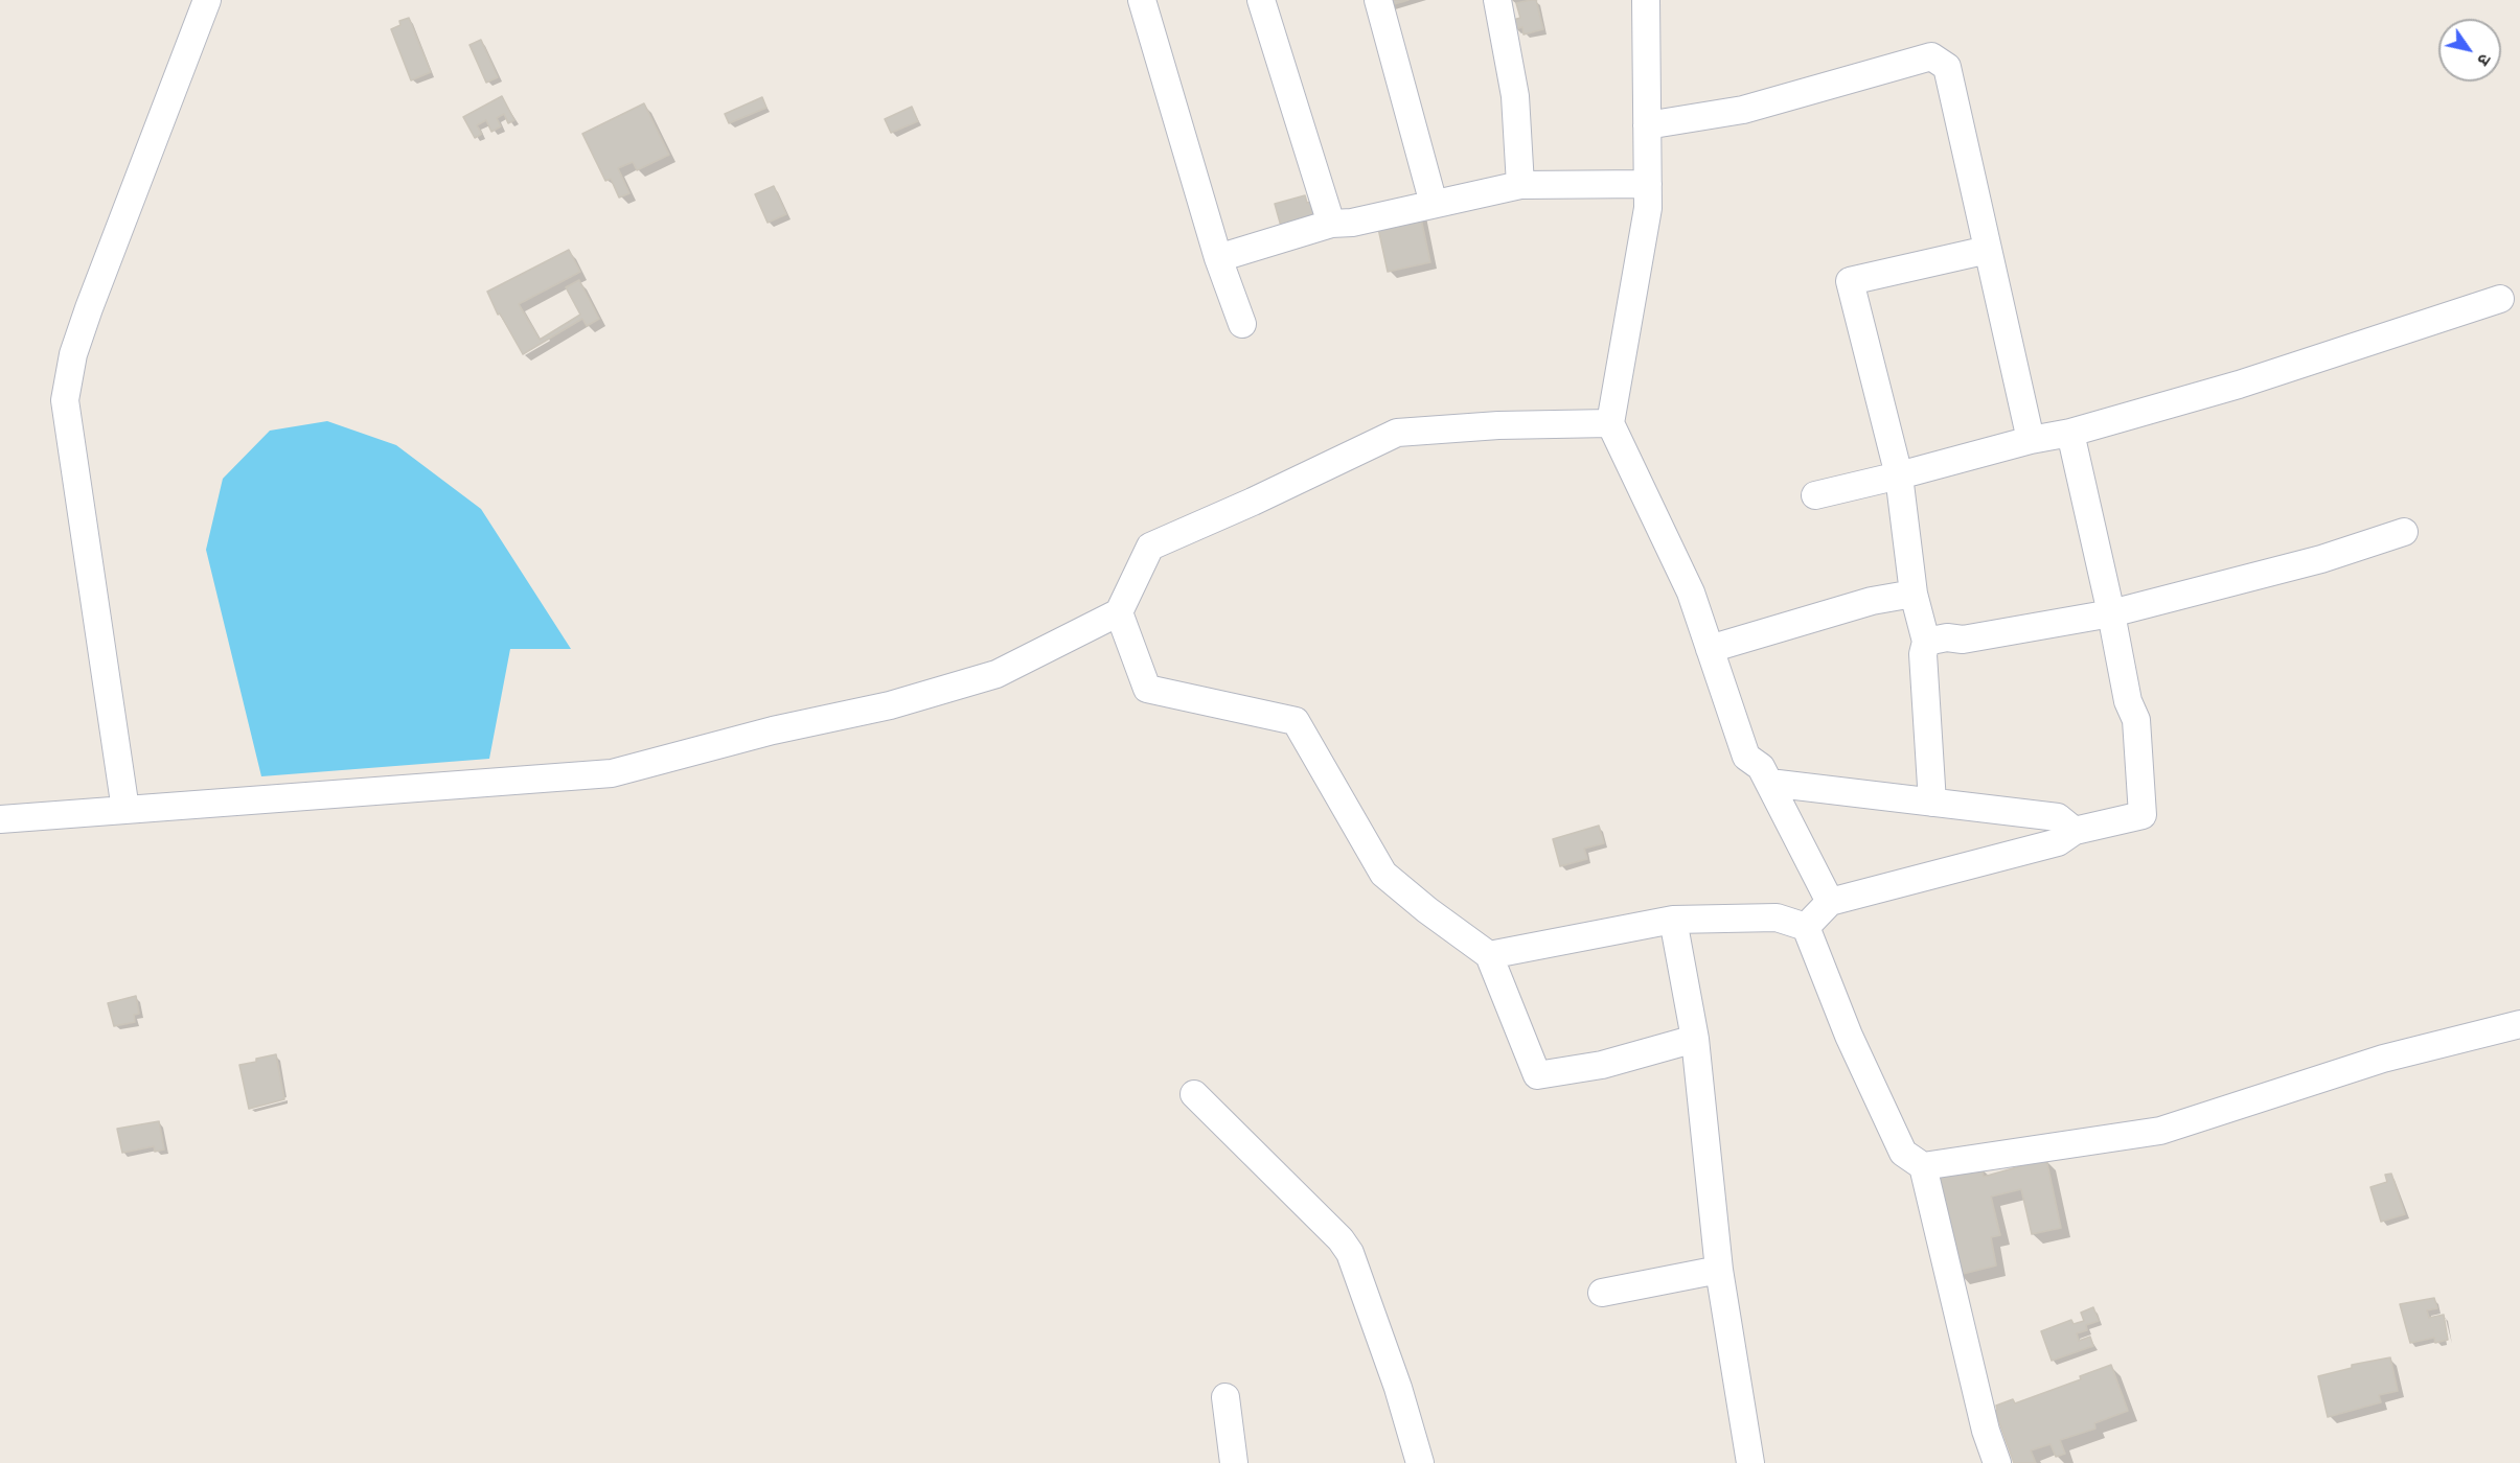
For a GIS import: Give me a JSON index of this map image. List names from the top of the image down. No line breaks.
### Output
{"north":"bottom right"}
